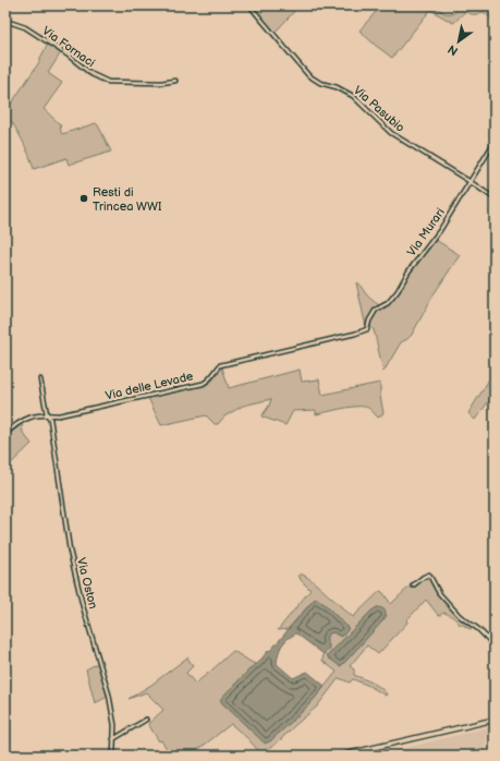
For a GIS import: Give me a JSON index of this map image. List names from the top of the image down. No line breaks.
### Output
{"streets":{"street":["Via Fornaci","Via Pasubio","Via Murari","Via delle Levade","Via Oston"]},"crossings":[["Via Pasubio","Via Murari"],["Via Murari","Via delle Levade"],["Via delle Levade","Via Oston"]],"places":["Resti di Trincea WWI"],"north":"bottom left"}
